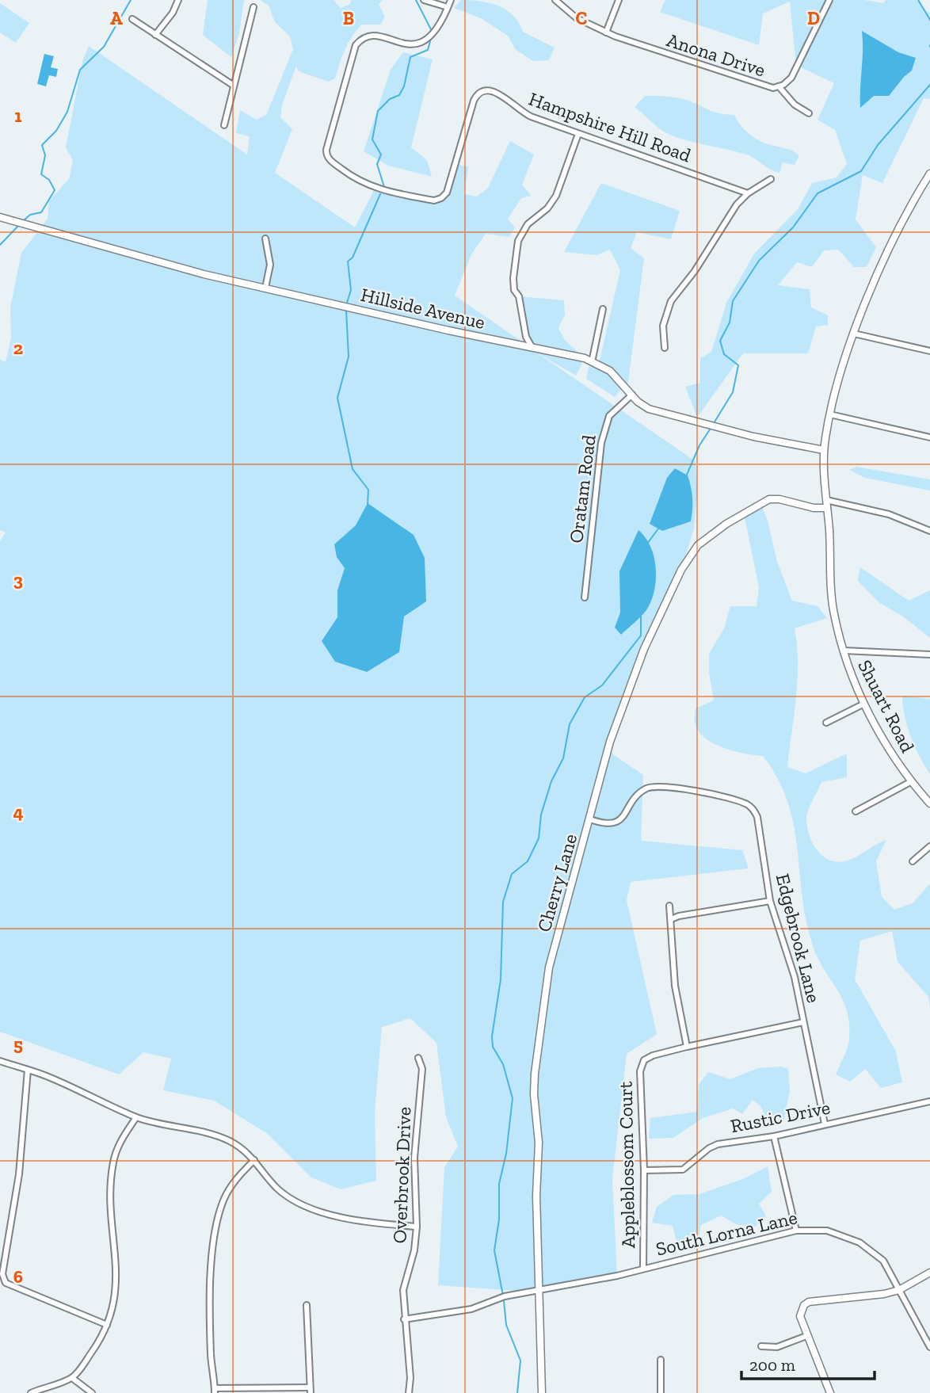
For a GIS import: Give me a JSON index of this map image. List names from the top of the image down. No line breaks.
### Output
{"streets":{"street":["Anona Drive","Hampshire Hill Road","Hillside Avenue","Oratam Road","Shuart Road","Cherry Lane","Edgebrook Lane","Rustic Drive","Appleblossom Court","Overbrook Drive","South Lorna Lane"]},"crossings":[["Hillside Avenue","Oratam Road"],["Hillside Avenue","Shuart Road"],["Shuart Road","Cherry Lane"],["Cherry Lane","Edgebrook Lane"],["Cherry Lane","South Lorna Lane"],["Edgebrook Lane","Rustic Drive"],["Edgebrook Lane","Appleblossom Court"],["Rustic Drive","Appleblossom Court"],["Appleblossom Court","South Lorna Lane"],["Overbrook Drive","South Lorna Lane"]],"scale_bar":"200 m","grid":{"columns":["A","B","C","D"],"rows":["1","2","3","4","5","6"]}}
